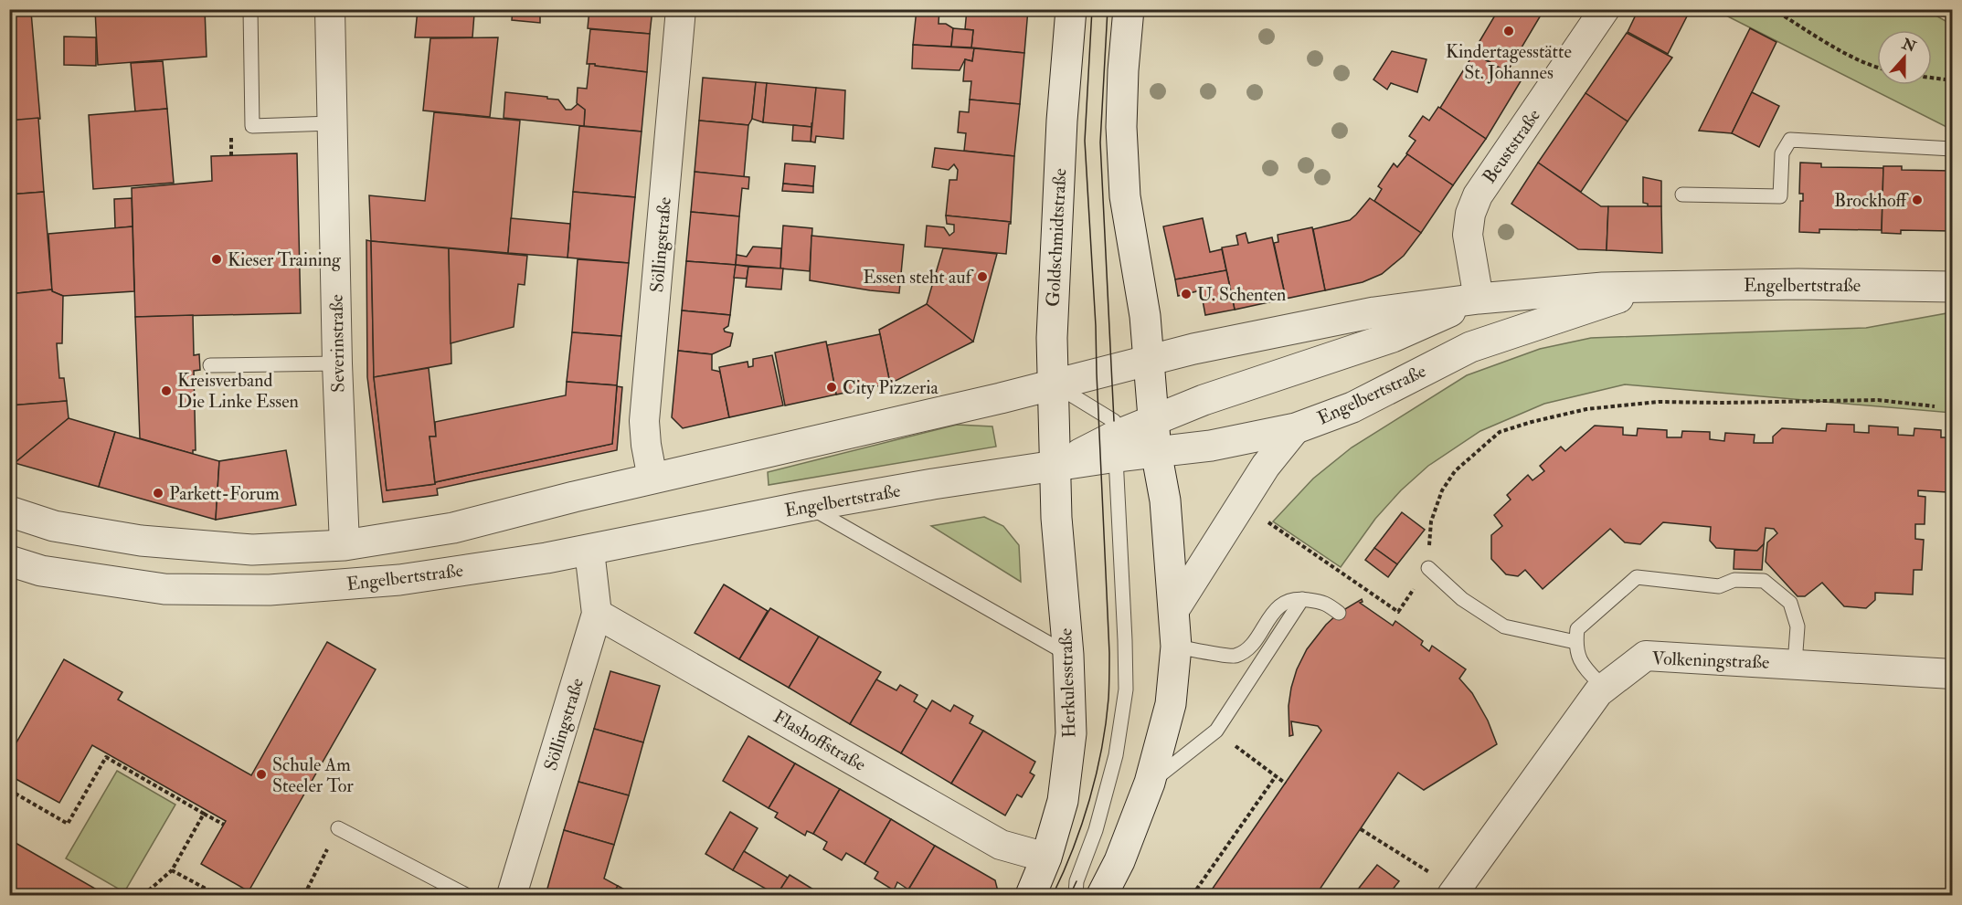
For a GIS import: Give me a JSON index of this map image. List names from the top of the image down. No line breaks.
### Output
{"streets":{"street":["Beuststraße","Goldschmidtstraße","Söllingstraße","Engelbertstraße","Severinstraße","Volkeningstraße","Herkulesstraße","Flashoffstraße"]},"crossings":[["Beuststraße","Engelbertstraße"],["Goldschmidtstraße","Engelbertstraße"],["Goldschmidtstraße","Herkulesstraße"],["Söllingstraße","Engelbertstraße"],["Söllingstraße","Flashoffstraße"],["Engelbertstraße","Severinstraße"],["Engelbertstraße","Herkulesstraße"],["Herkulesstraße","Flashoffstraße"]],"places":["Kindertagesstätte St. Johannes","Brockhoff","Kieser Training","Essen steht auf","U. Schenten","City Pizzeria","Kreisverband Die Linke Essen","Parkett-Forum","Schule Am Steeler Tor"],"north":"top"}
